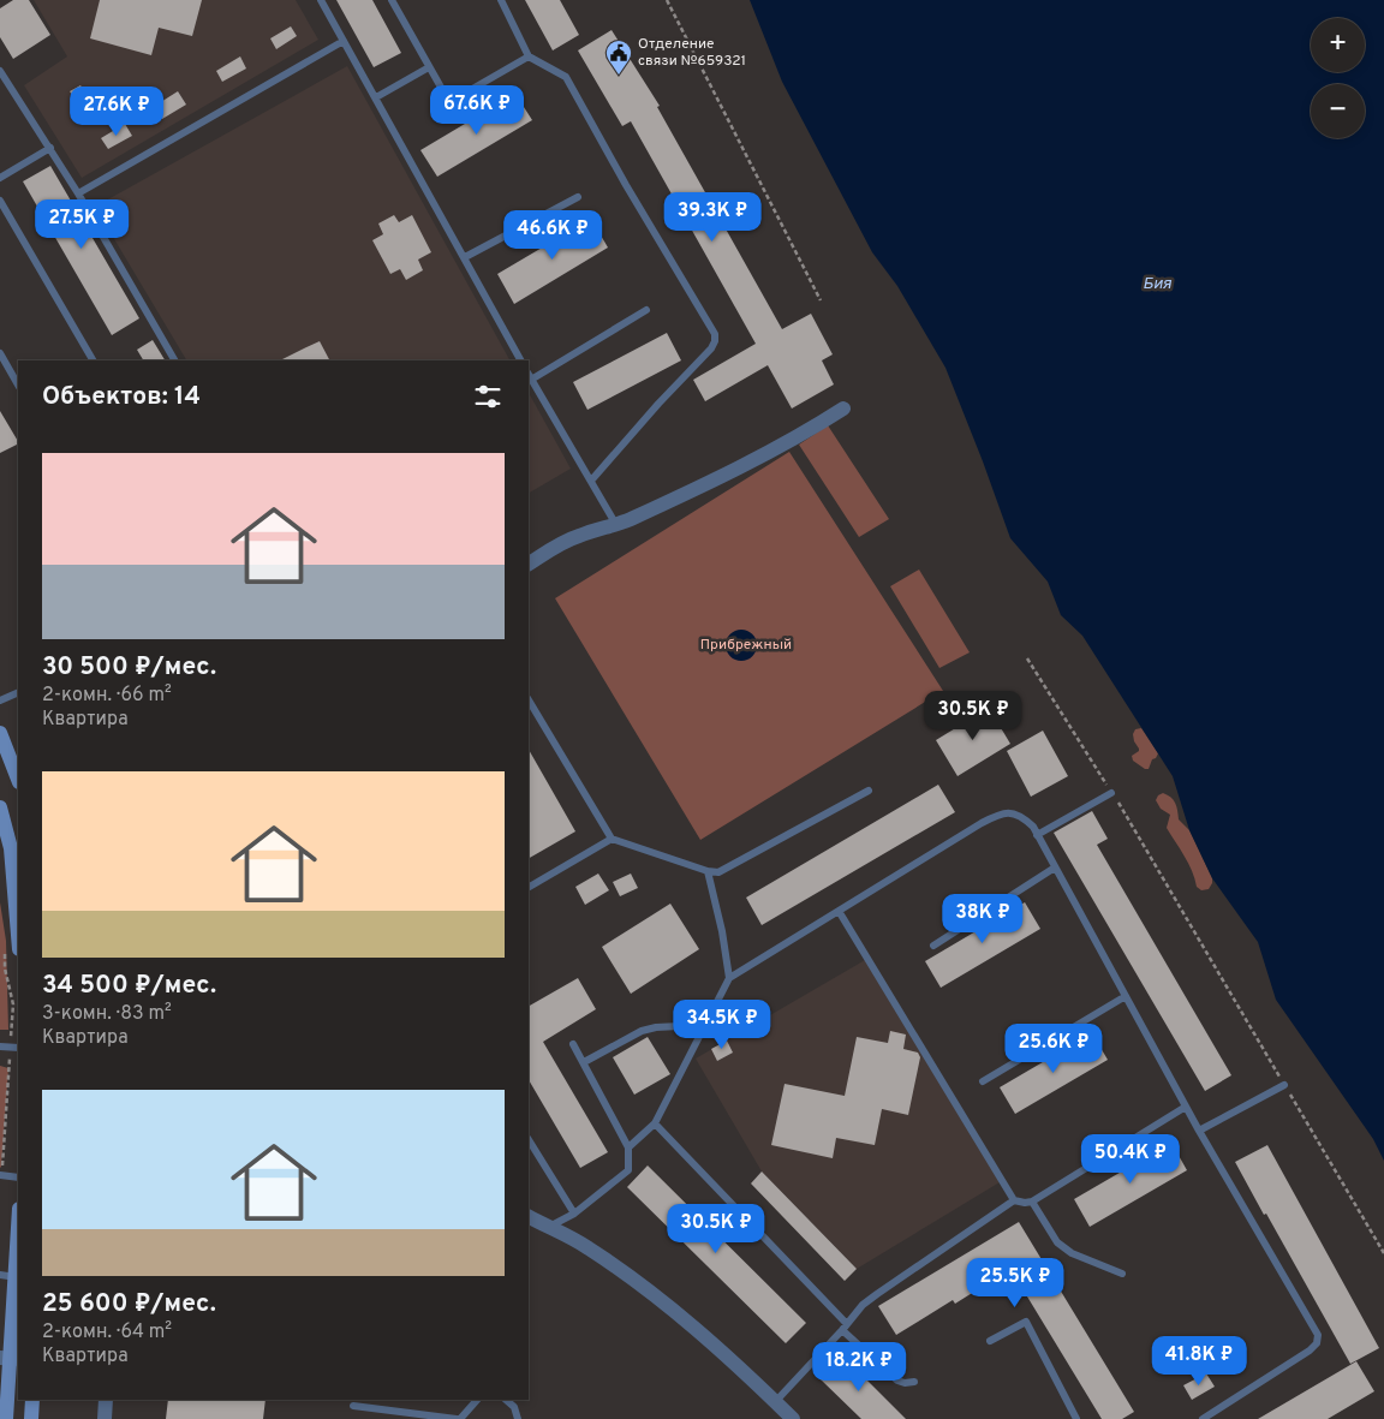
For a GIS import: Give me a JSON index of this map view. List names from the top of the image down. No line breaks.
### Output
{"water":["Бия"],"parks":["Прибрежный"],"places":{"public building":["Отделение связи №659321"]},"page":{"map_buttons":["+","−"],"price":["67.6K ₽","27.6K ₽","39.3K ₽","27.5K ₽","46.6K ₽","30.5K ₽","38K ₽","34.5K ₽","25.6K ₽","50.4K ₽","30.5K ₽","25.5K ₽","41.8K ₽","18.2K ₽"],"heading":"Объектов: 14","list":[{"name":"30 500 ₽/мес.","note":"2-комн. · 66 m² · Квартира"},{"name":"34 500 ₽/мес.","note":"3-комн. · 83 m² · Квартира"},{"name":"25 600 ₽/мес.","note":"2-комн. · 64 m² · Квартира"}]}}
